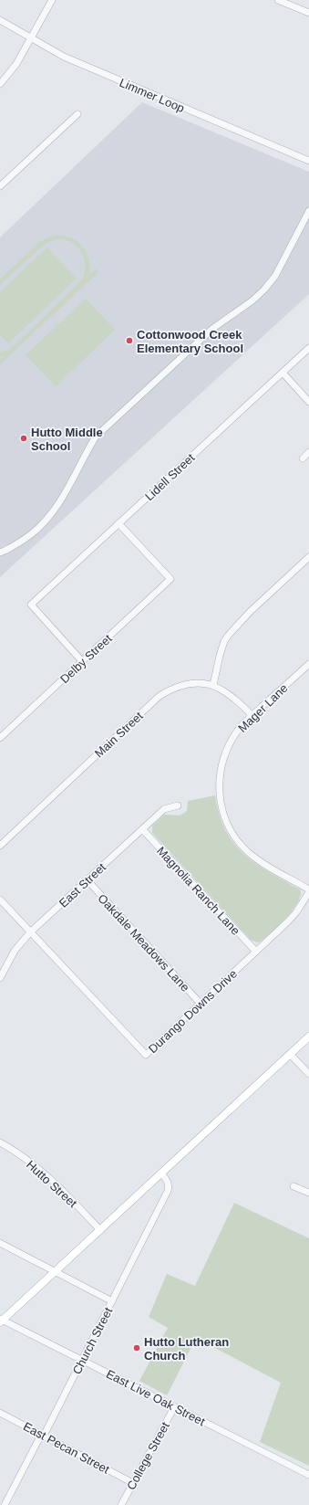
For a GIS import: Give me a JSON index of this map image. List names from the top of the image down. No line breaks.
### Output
{"streets":{"street":["Limmer Loop","Lidell Street","Delby Street","Mager Lane","Main Street","East Street","Magnolia Ranch Lane","Oakdale Meadows Lane","Durango Downs Drive","Hutto Street","Church Street","East Live Oak Street","East Pecan Street","College Street"]},"crossings":[["Lidell Street","Delby Street"],["Mager Lane","Main Street"],["Mager Lane","Durango Downs Drive"],["East Street","Magnolia Ranch Lane"],["East Street","Oakdale Meadows Lane"],["East Street","Durango Downs Drive"],["Magnolia Ranch Lane","Durango Downs Drive"],["Oakdale Meadows Lane","Durango Downs Drive"],["Church Street","East Live Oak Street"],["Church Street","East Pecan Street"],["East Live Oak Street","College Street"],["East Pecan Street","College Street"]],"places":["Cottonwood Creek Elementary School","Hutto Middle School","Hutto Lutheran Church"]}
